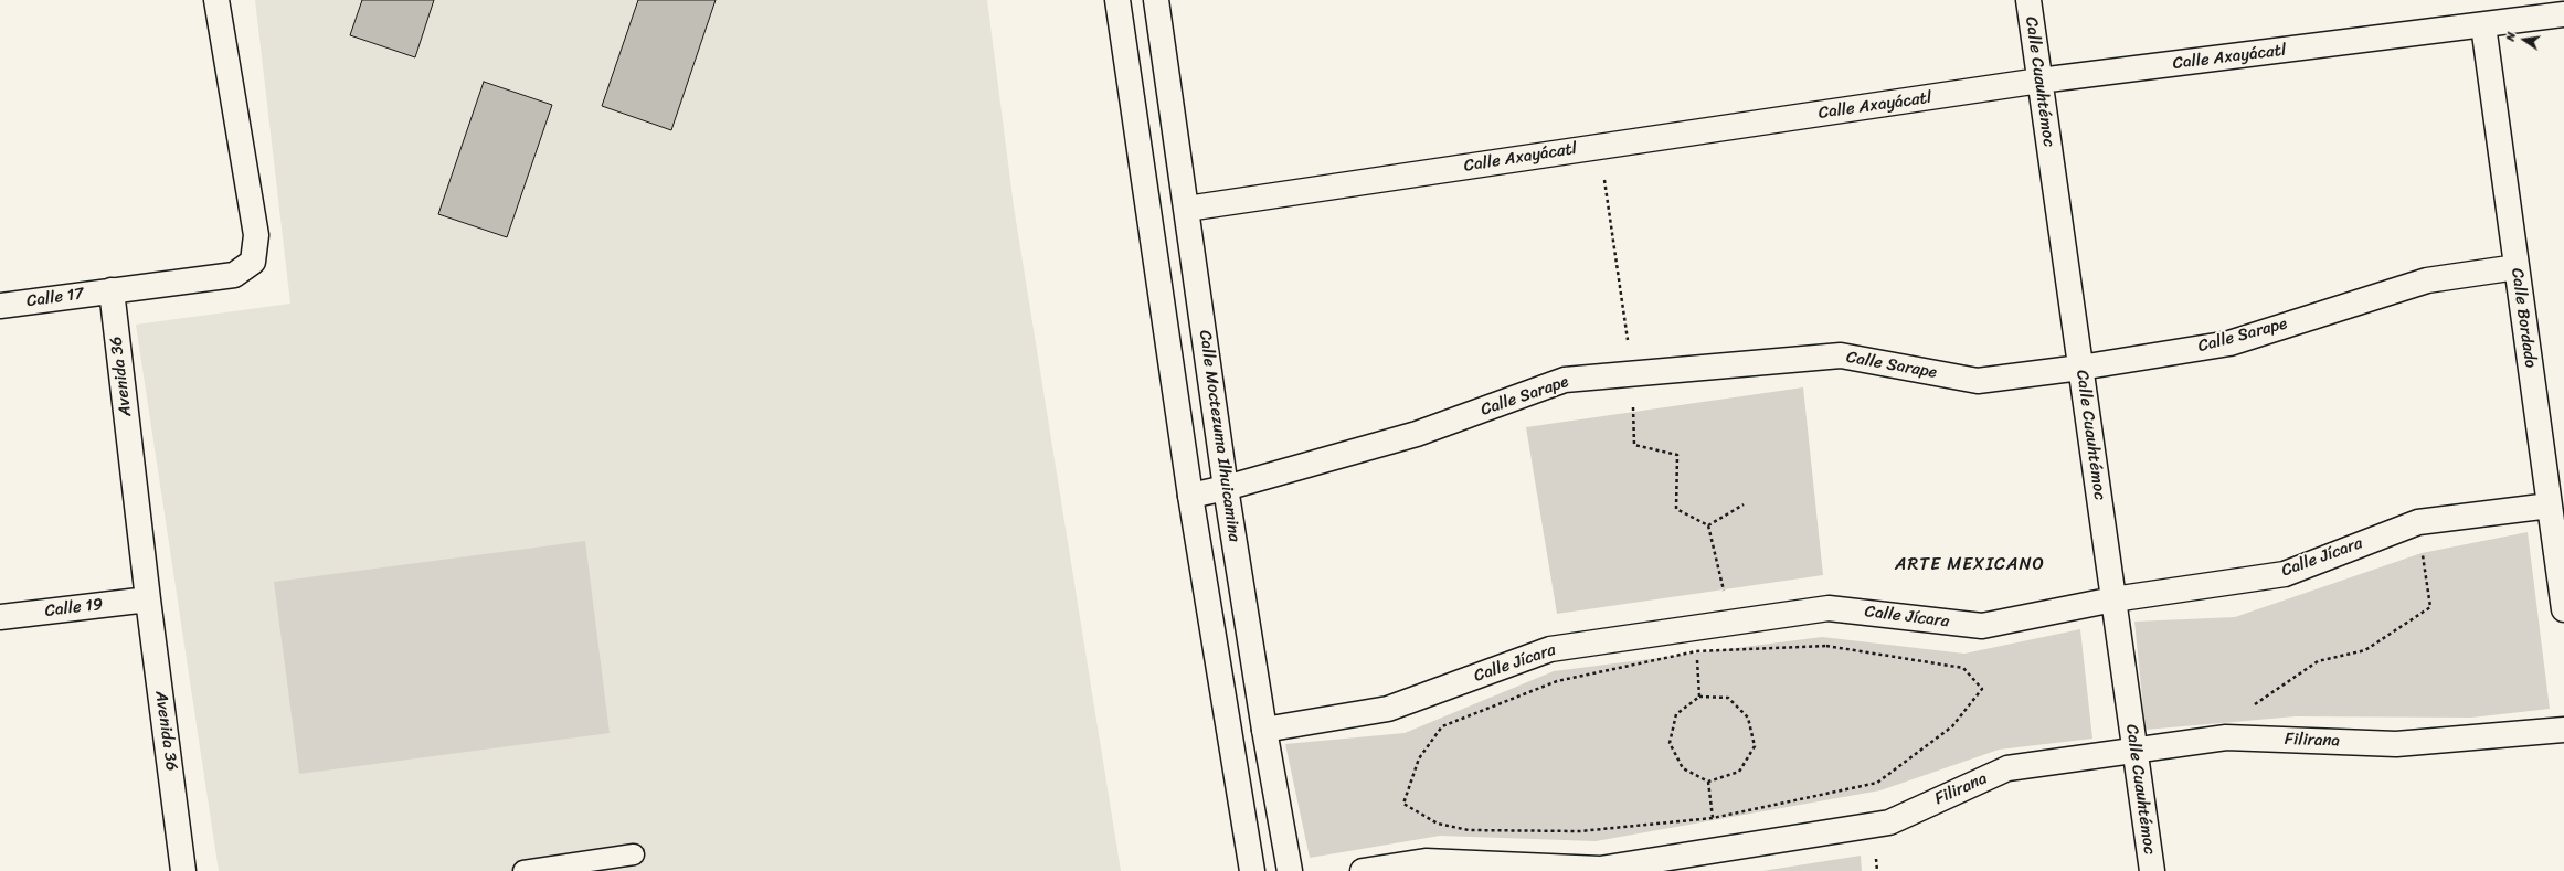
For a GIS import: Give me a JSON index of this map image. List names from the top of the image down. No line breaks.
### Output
{"streets":{"street":["Calle Axayácatl","Calle Cuauhtémoc","Calle 17","Calle Bordado","Calle Sarape","Avenida 36","Calle Moctezuma Ilhuicamina","Calle Jícara","Calle 19","Filirana"]},"crossings":[["Calle Axayácatl","Calle Cuauhtémoc"],["Calle Axayácatl","Calle Bordado"],["Calle Axayácatl","Calle Moctezuma Ilhuicamina"],["Calle Cuauhtémoc","Calle Sarape"],["Calle Cuauhtémoc","Calle Jícara"],["Calle Cuauhtémoc","Filirana"],["Calle 17","Avenida 36"],["Calle Bordado","Calle Sarape"],["Calle Bordado","Calle Jícara"],["Calle Sarape","Calle Moctezuma Ilhuicamina"],["Avenida 36","Calle 19"],["Calle Moctezuma Ilhuicamina","Calle Jícara"]],"districts":["ARTE MEXICANO"],"north":"left"}
